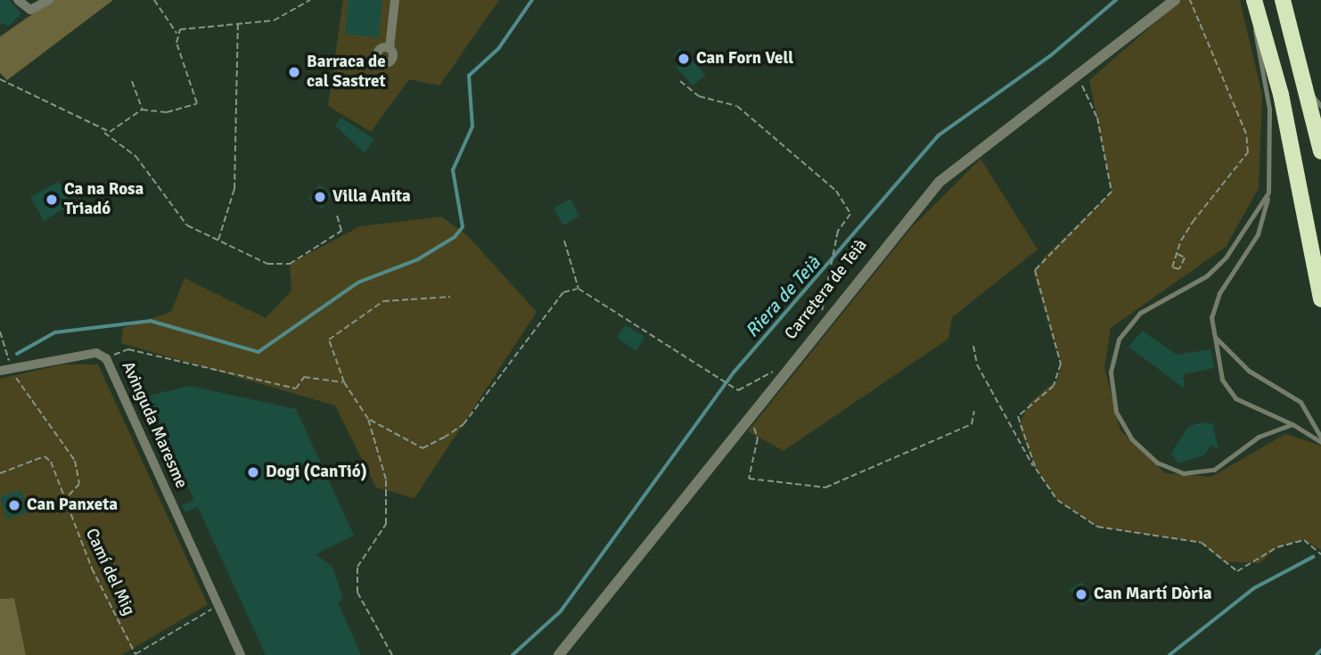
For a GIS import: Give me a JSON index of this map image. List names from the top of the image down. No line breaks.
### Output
{"streets":{"street":["Carretera de Teià","Avinguda Maresme"],"path":["Camí del Mig"]},"crossings":[["Avinguda Maresme","Camí del Mig"]],"water":["Riera de Teià"],"places":["Can Forn Vell","Barraca de cal Sastret","Villa Anita","Ca na Rosa Triadó","Dogi (CanTió)","Can Panxeta","Can Martí Dòria"]}
